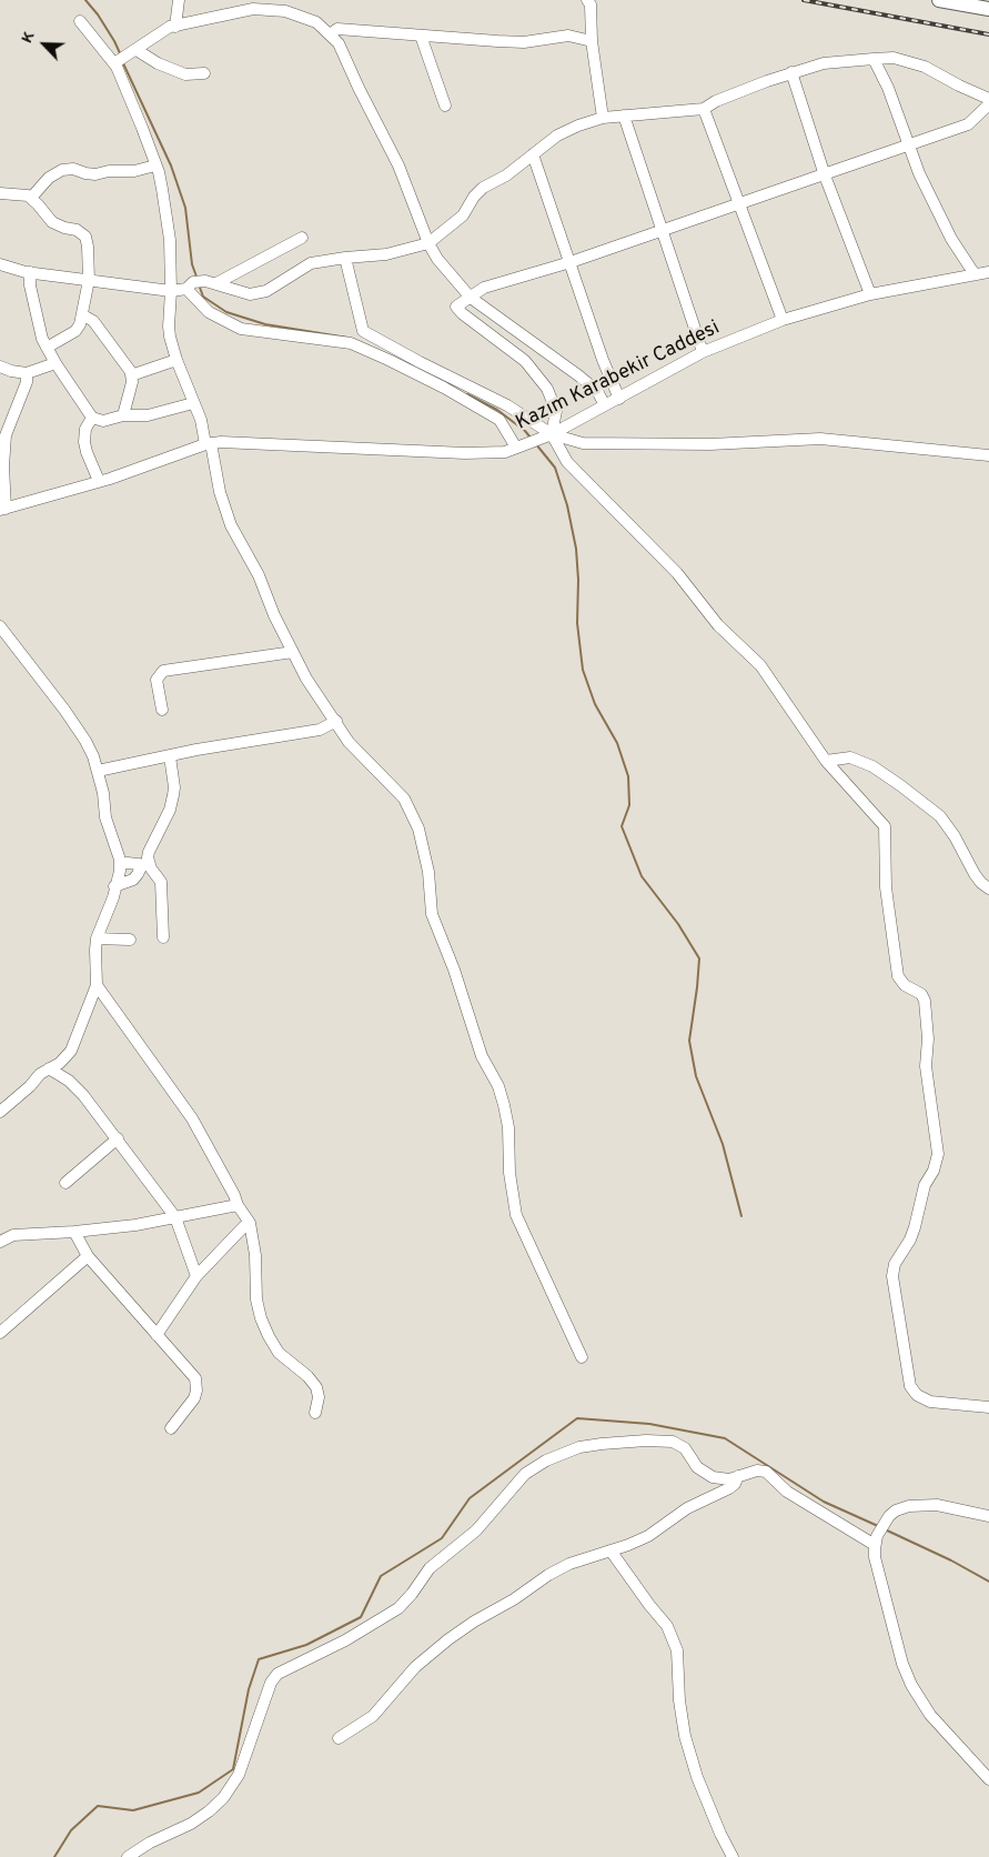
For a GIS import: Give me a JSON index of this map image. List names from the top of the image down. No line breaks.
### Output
{"streets":{"street":["Kazım Karabekir Caddesi"]},"north":"top left"}
